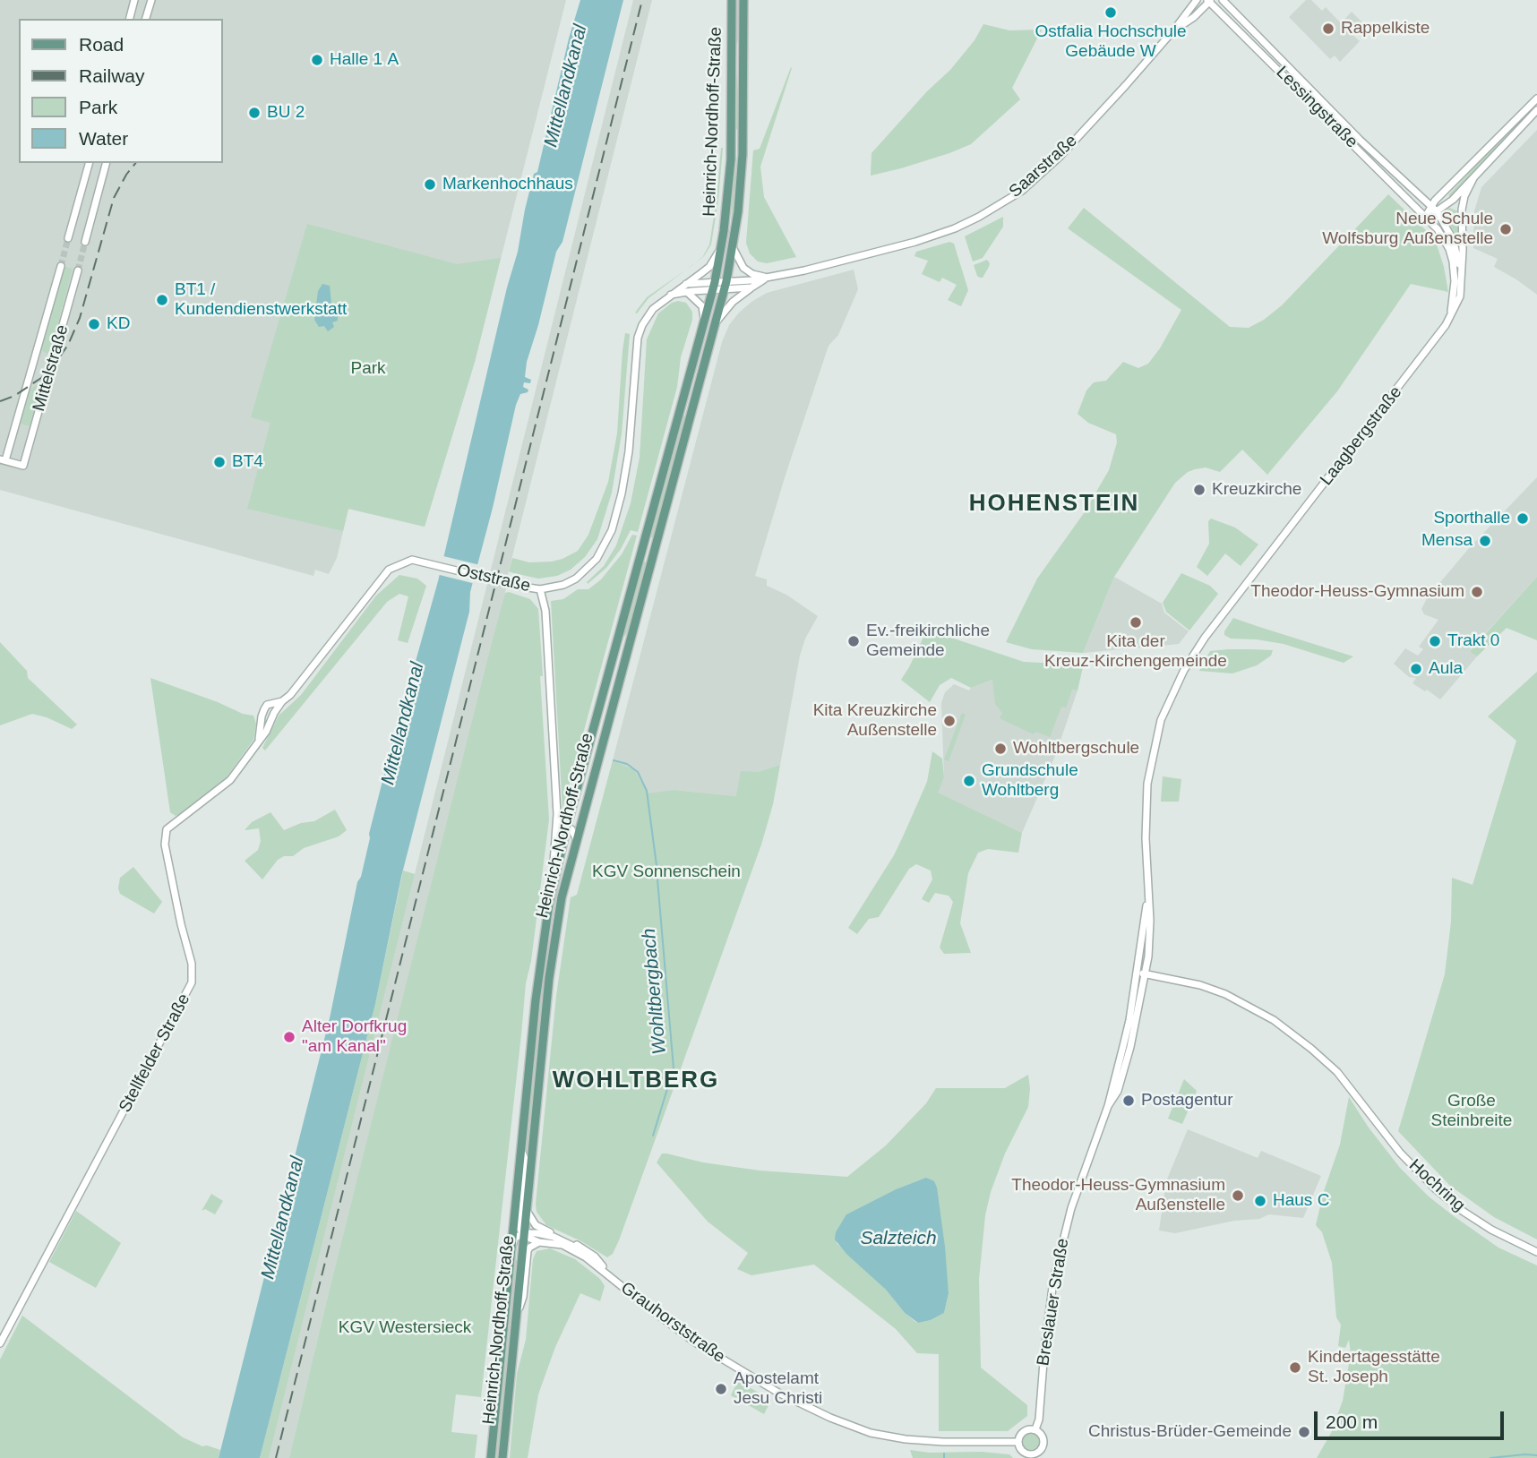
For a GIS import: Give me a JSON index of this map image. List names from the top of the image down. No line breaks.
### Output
{"streets":{"main road":["Heinrich-Nordhoff-Straße"],"street":["Lessingstraße","Saarstraße","Mittelstraße","Laagbergstraße","Oststraße","Stellfelder Straße","Hochring","Breslauer Straße","Grauhorststraße"]},"crossings":[["Lessingstraße","Saarstraße"],["Lessingstraße","Laagbergstraße"],["Heinrich-Nordhoff-Straße","Saarstraße"],["Heinrich-Nordhoff-Straße","Oststraße"],["Heinrich-Nordhoff-Straße","Grauhorststraße"],["Laagbergstraße","Hochring"],["Laagbergstraße","Breslauer Straße"],["Oststraße","Stellfelder Straße"],["Breslauer Straße","Grauhorststraße"]],"districts":["HOHENSTEIN","WOHLTBERG"],"water":["Mittellandkanal","Wohltbergbach","Salzteich"],"parks":["Park","KGV Sonnenschein","Große Steinbreite","KGV Westersieck"],"places":["Ostfalia Hochschule Gebäude W","Rappelkiste","Halle 1 A","BU 2","Markenhochhaus","Neue Schule Wolfsburg Außenstelle","BT1 / Kundendienstwerkstatt","KD","BT4","Kreuzkirche","Sporthalle","Mensa","Theodor-Heuss-Gymnasium","Kita der Kreuz-Kirchengemeinde","Ev.-freikirchliche Gemeinde","Trakt 0","Aula","Kita Kreuzkirche Außenstelle","Wohltbergschule","Grundschule Wohltberg","Alter Dorfkrug \"am Kanal\"","Postagentur","Theodor-Heuss-Gymnasium Außenstelle","Haus C","Kindertagesstätte St. Joseph","Apostelamt Jesu Christi","Christus-Brüder-Gemeinde"],"legend":["Road","Railway","Park","Water"],"scale_bar":"200 m"}
